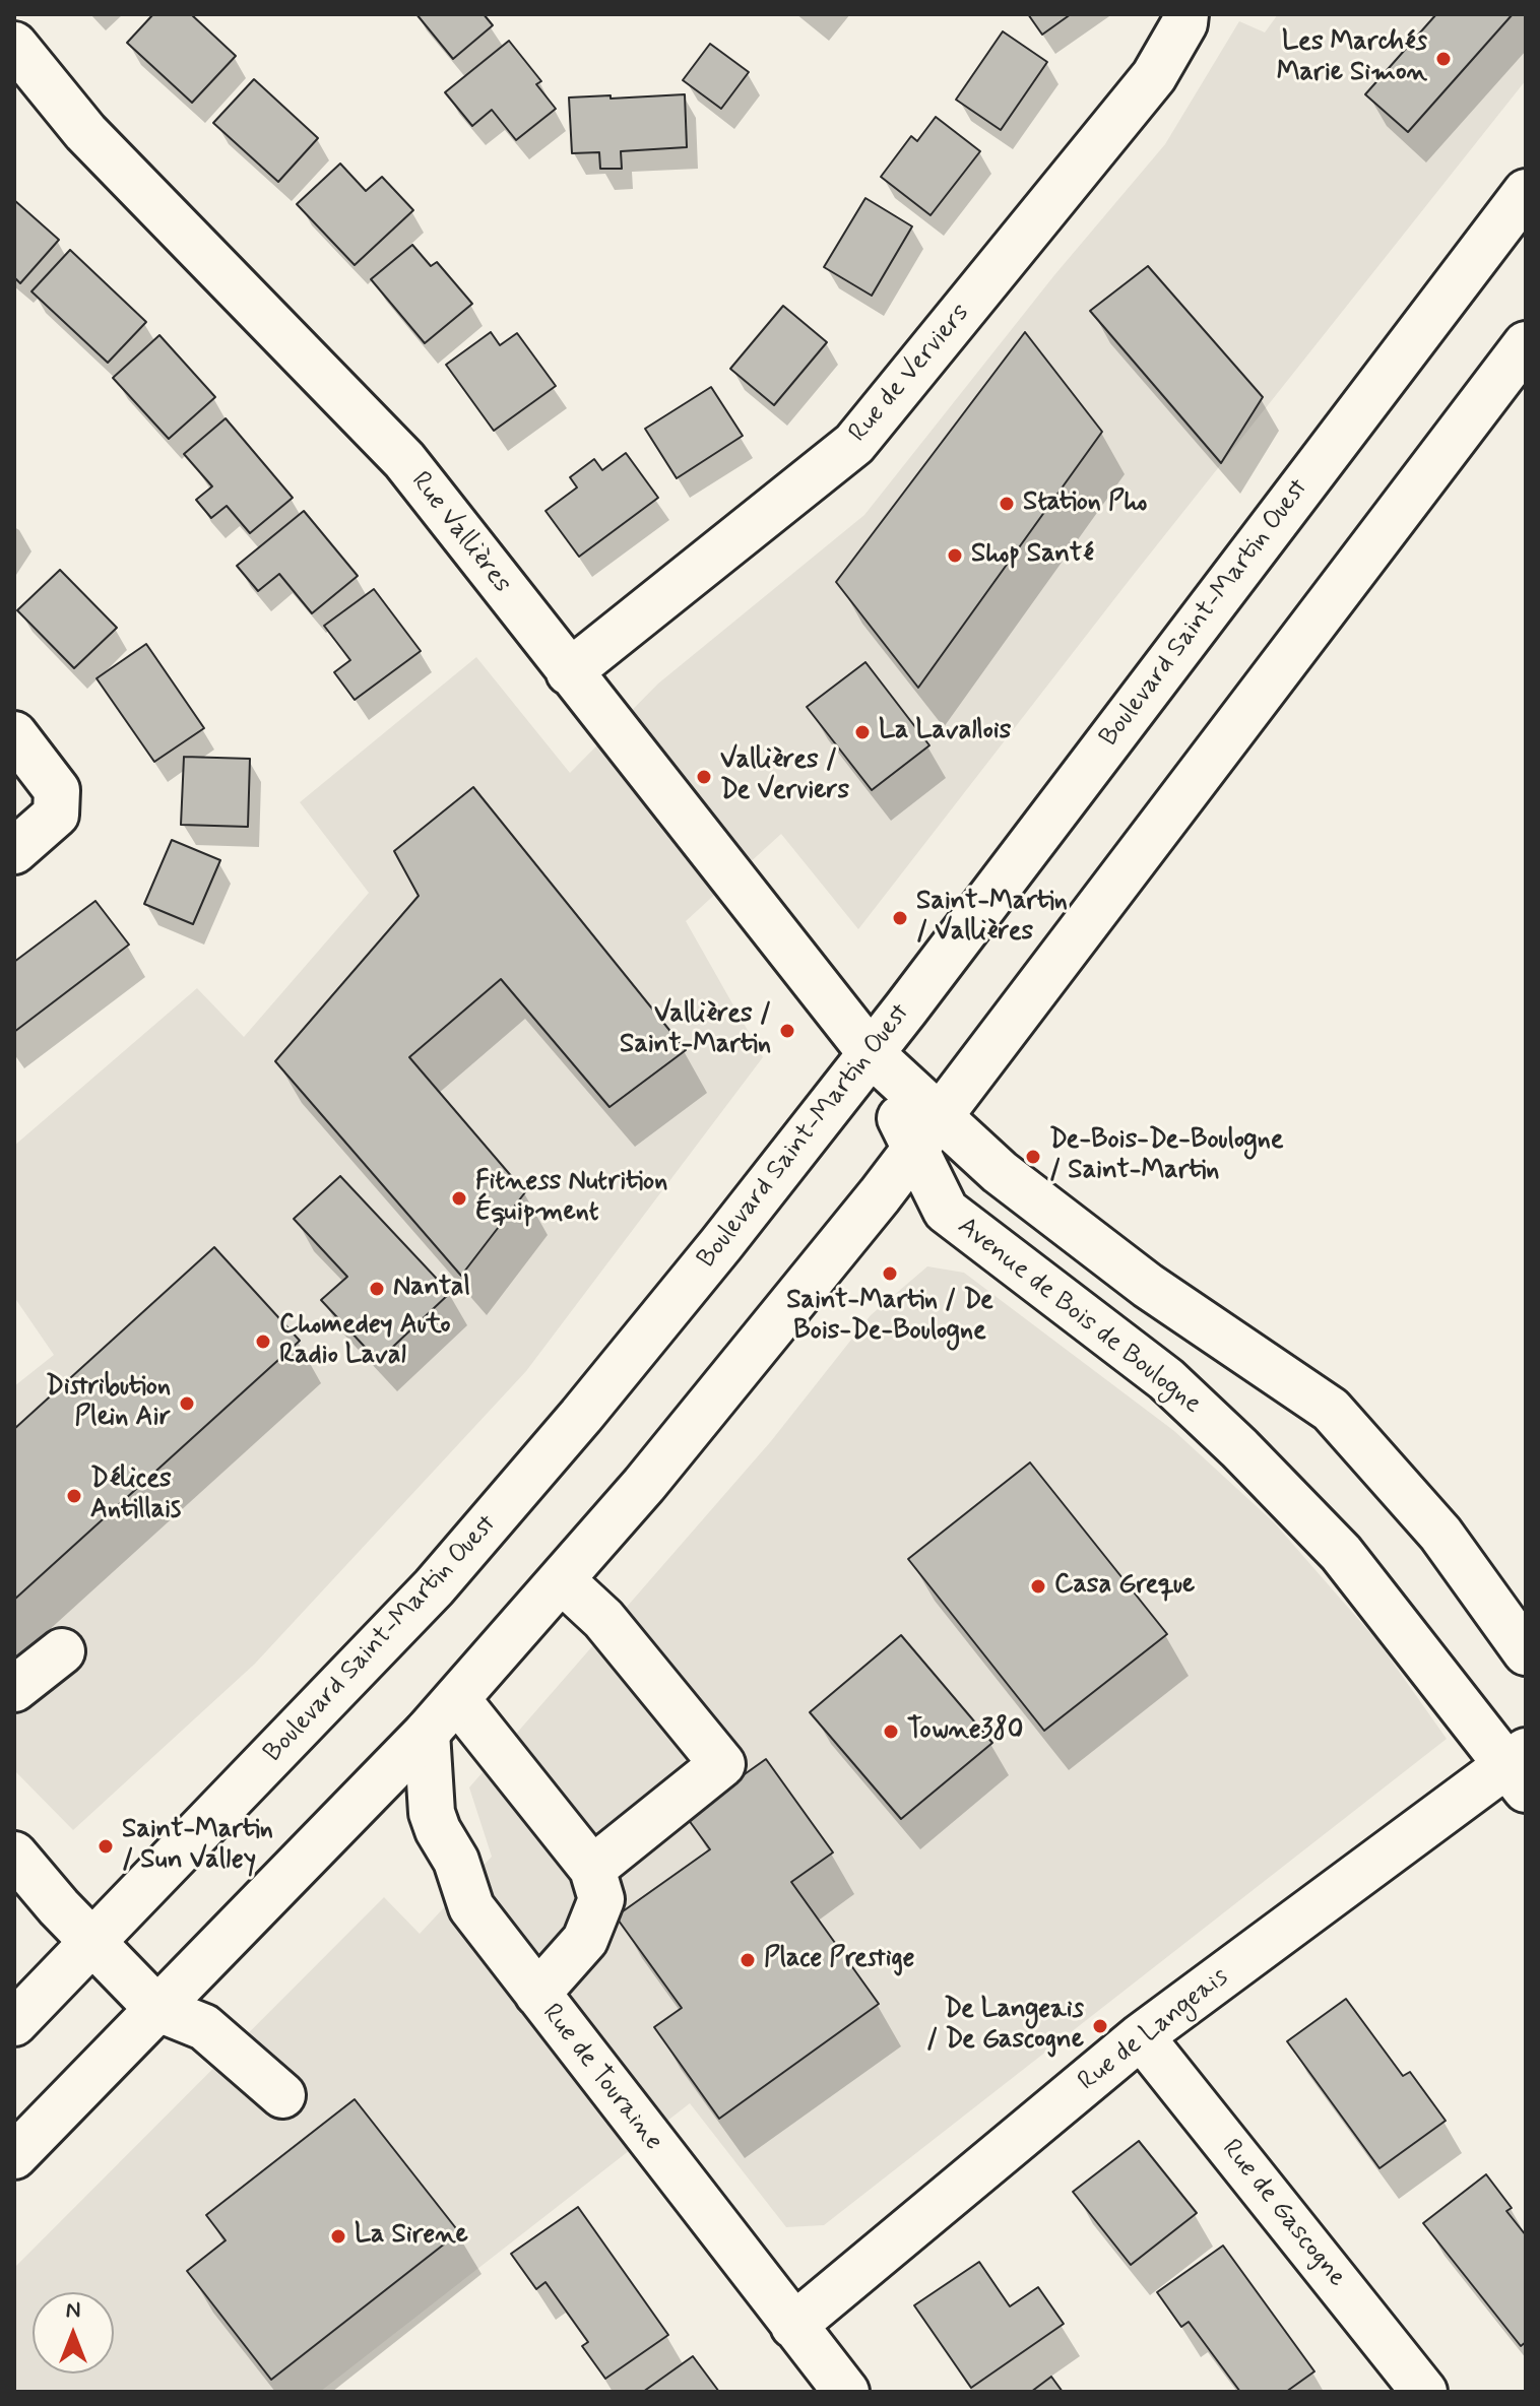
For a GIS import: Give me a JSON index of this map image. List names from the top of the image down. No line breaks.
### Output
{"streets":{"street":["Rue de Verviers","Rue Vallières","Boulevard Saint-Martin Ouest","Avenue de Bois de Boulogne","Rue de Langeais","Rue de Touraine","Rue de Gascogne"]},"crossings":[["Rue de Verviers","Rue Vallières"],["Rue Vallières","Boulevard Saint-Martin Ouest"],["Rue Vallières","Avenue de Bois de Boulogne"],["Boulevard Saint-Martin Ouest","Avenue de Bois de Boulogne"],["Avenue de Bois de Boulogne","Rue de Langeais"],["Rue de Langeais","Rue de Touraine"],["Rue de Langeais","Rue de Gascogne"]],"places":["Les Marchés Marie Simon","Station Pho","Shop Santé","La Lavallois","Vallières / De Verviers","Saint-Martin / Vallières","Vallières / Saint-Martin","De-Bois-De-Boulogne / Saint-Martin","Fitness Nutrition Équipment","Saint-Martin / De Bois-De-Boulogne","Nantal","Chomedey Auto Radio Laval","Distribution Plein Air","Délices Antillais","Casa Greque","Towne380","Saint-Martin / Sun Valley","Place Prestige","De Langeais / De Gascogne","La Sirene"],"north":"top"}
